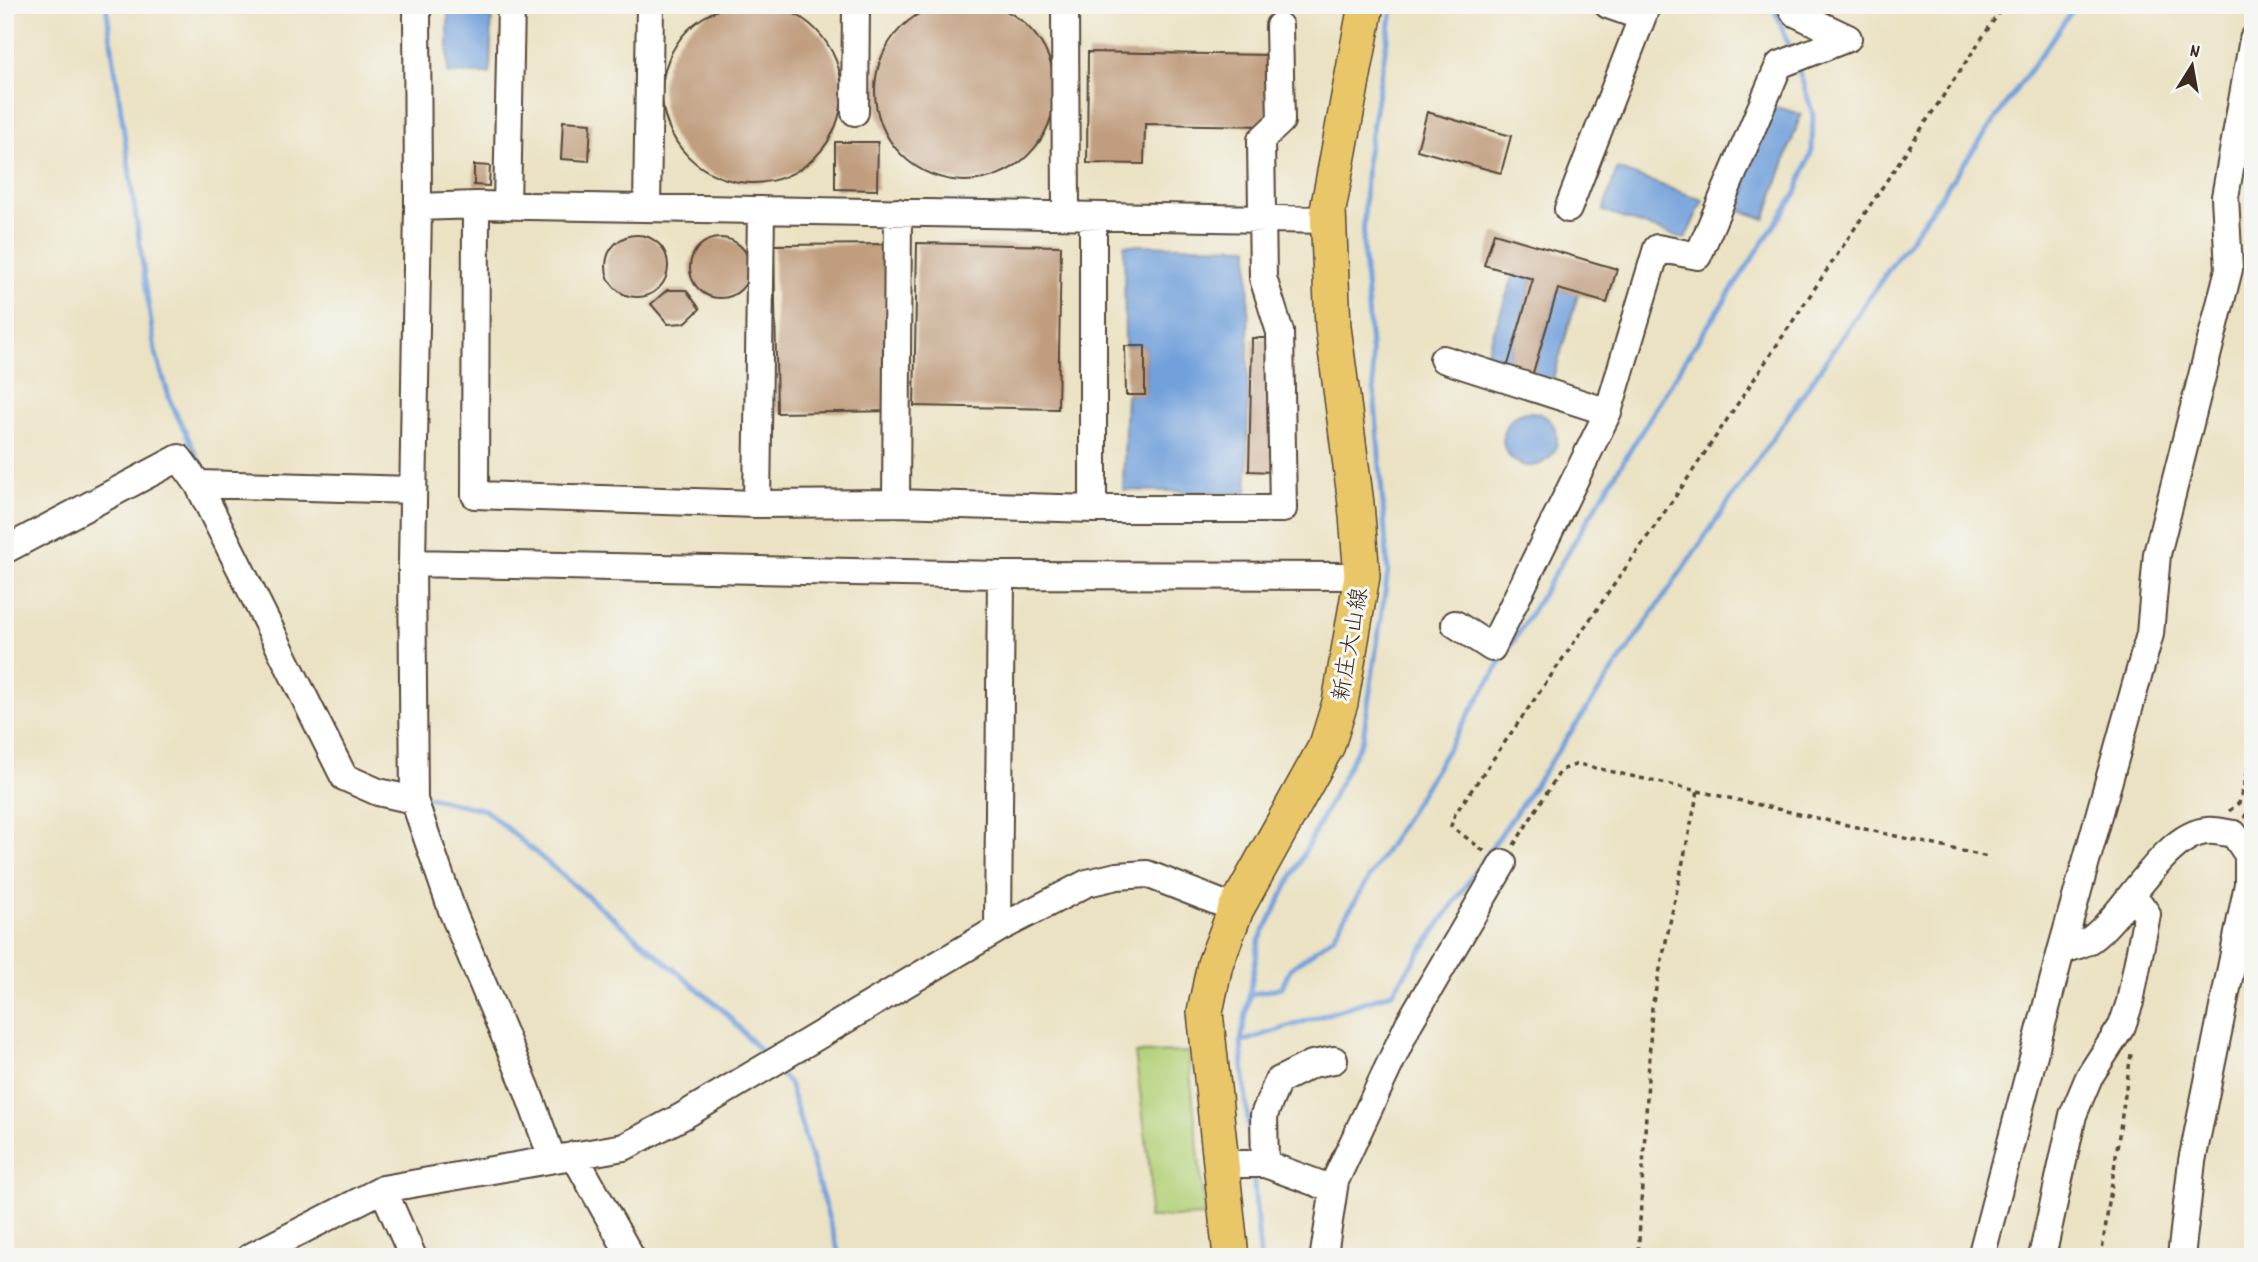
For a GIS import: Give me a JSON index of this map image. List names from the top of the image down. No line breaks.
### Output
{"streets":{"main road":["新庄大山線"]},"north":"top"}
